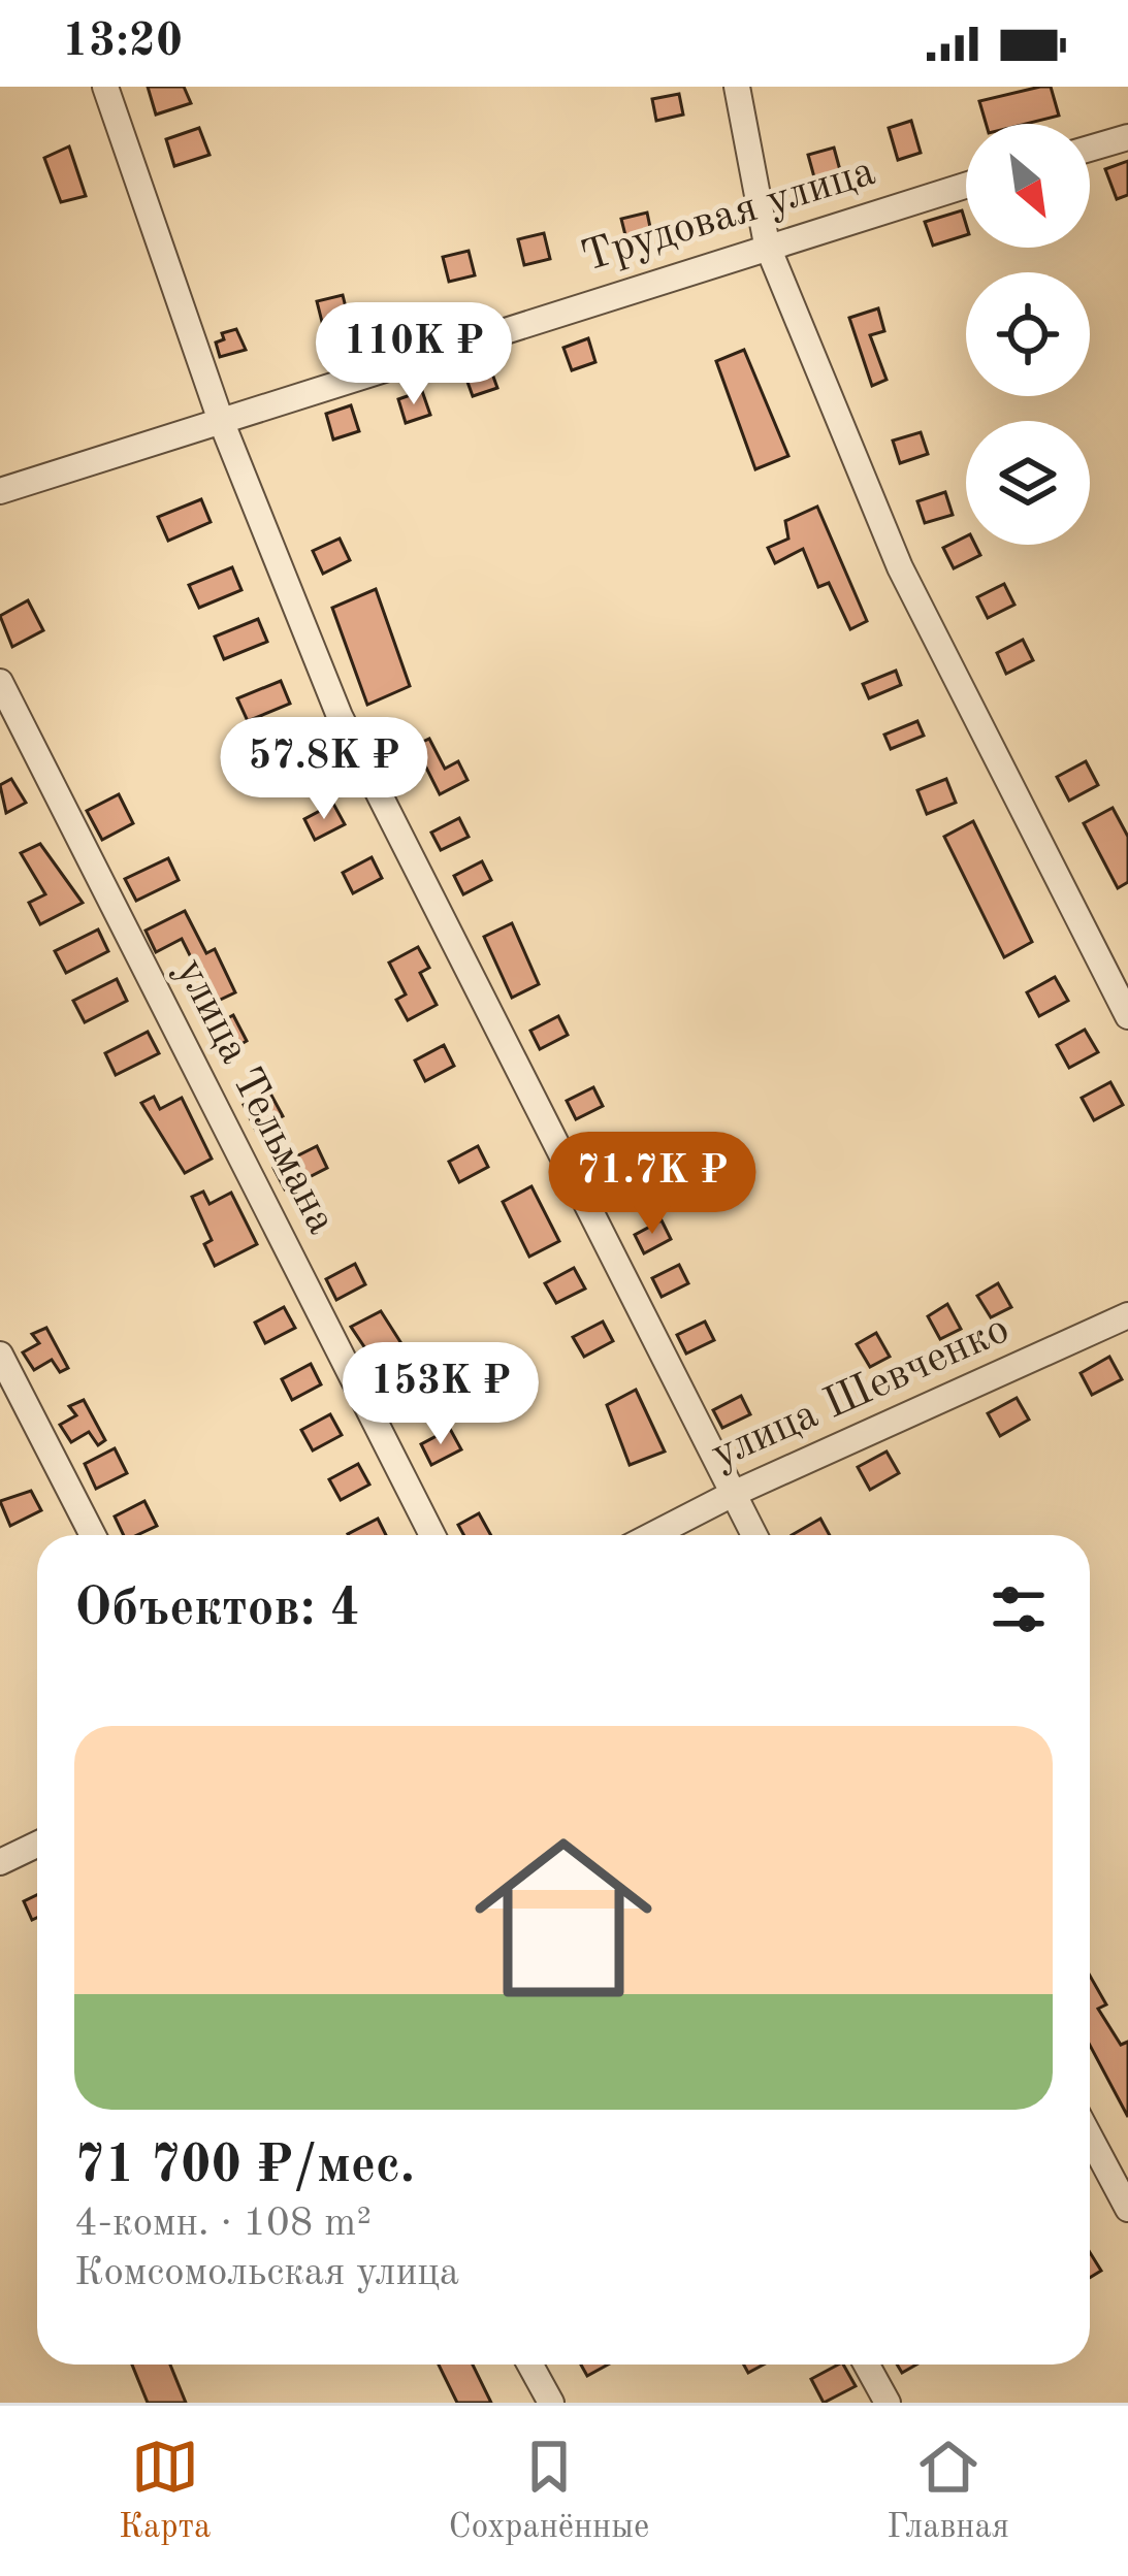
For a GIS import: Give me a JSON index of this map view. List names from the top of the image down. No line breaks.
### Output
{"streets":{"street":["Трудовая улица","улица Тельмана","улица Шевченко"]},"north":"bottom right","page":{"status":"13:20","price":["110K ₽","57.8K ₽","71.7K ₽","153K ₽"],"heading":"Объектов: 4","list":[{"name":"71 700 ₽/мес.","note":"4-комн. · 108 m² · Комсомольская улица"}],"tabs":["Карта","Сохранённые","Главная"]}}
